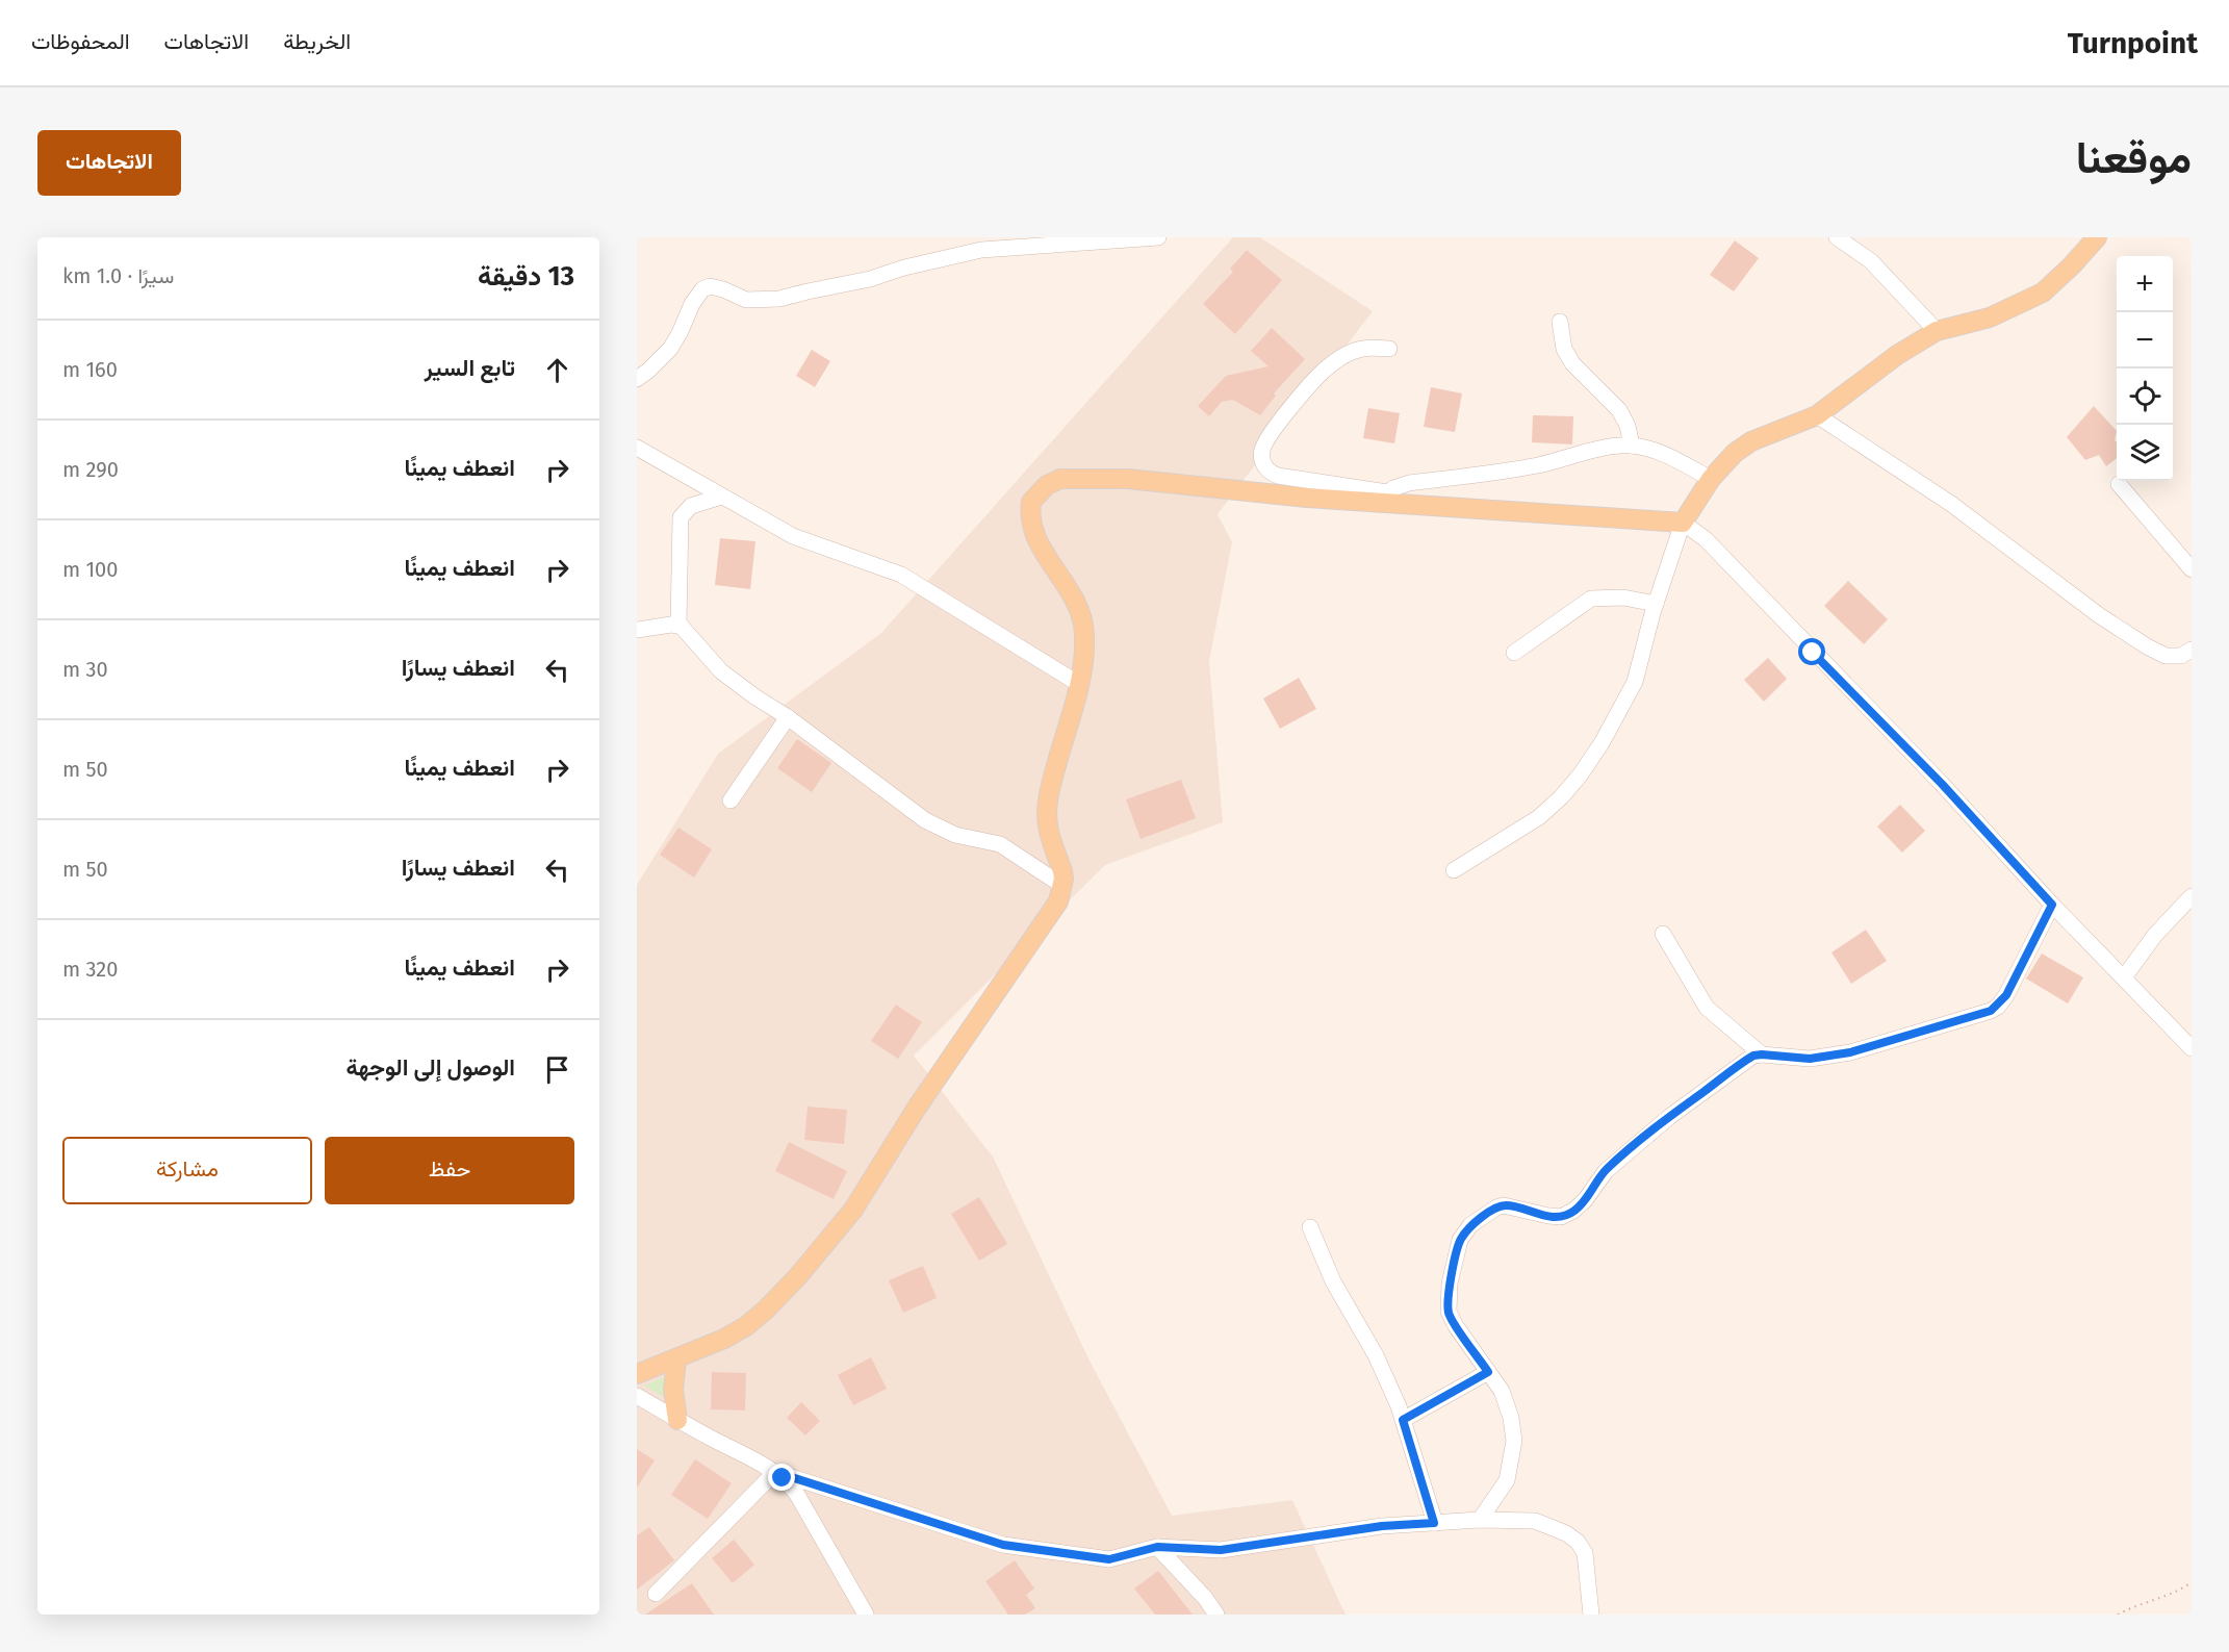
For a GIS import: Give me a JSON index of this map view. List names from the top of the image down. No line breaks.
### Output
{"page":{"header":"Turnpoint","nav":["الخريطة","الاتجاهات","المحفوظات"],"title":"موقعنا","buttons":["الاتجاهات",["حفظ","مشاركة"]],"heading":["13 دقيقة","سيرًا · 1.0 km"],"map_buttons":["+","−"],"list":[["تابع السير","160 m"],["انعطف يمينًا","290 m"],["انعطف يمينًا","100 m"],["انعطف يسارًا","30 m"],["انعطف يمينًا","50 m"],["انعطف يسارًا","50 m"],["انعطف يمينًا","320 m"],"الوصول إلى الوجهة"]}}
